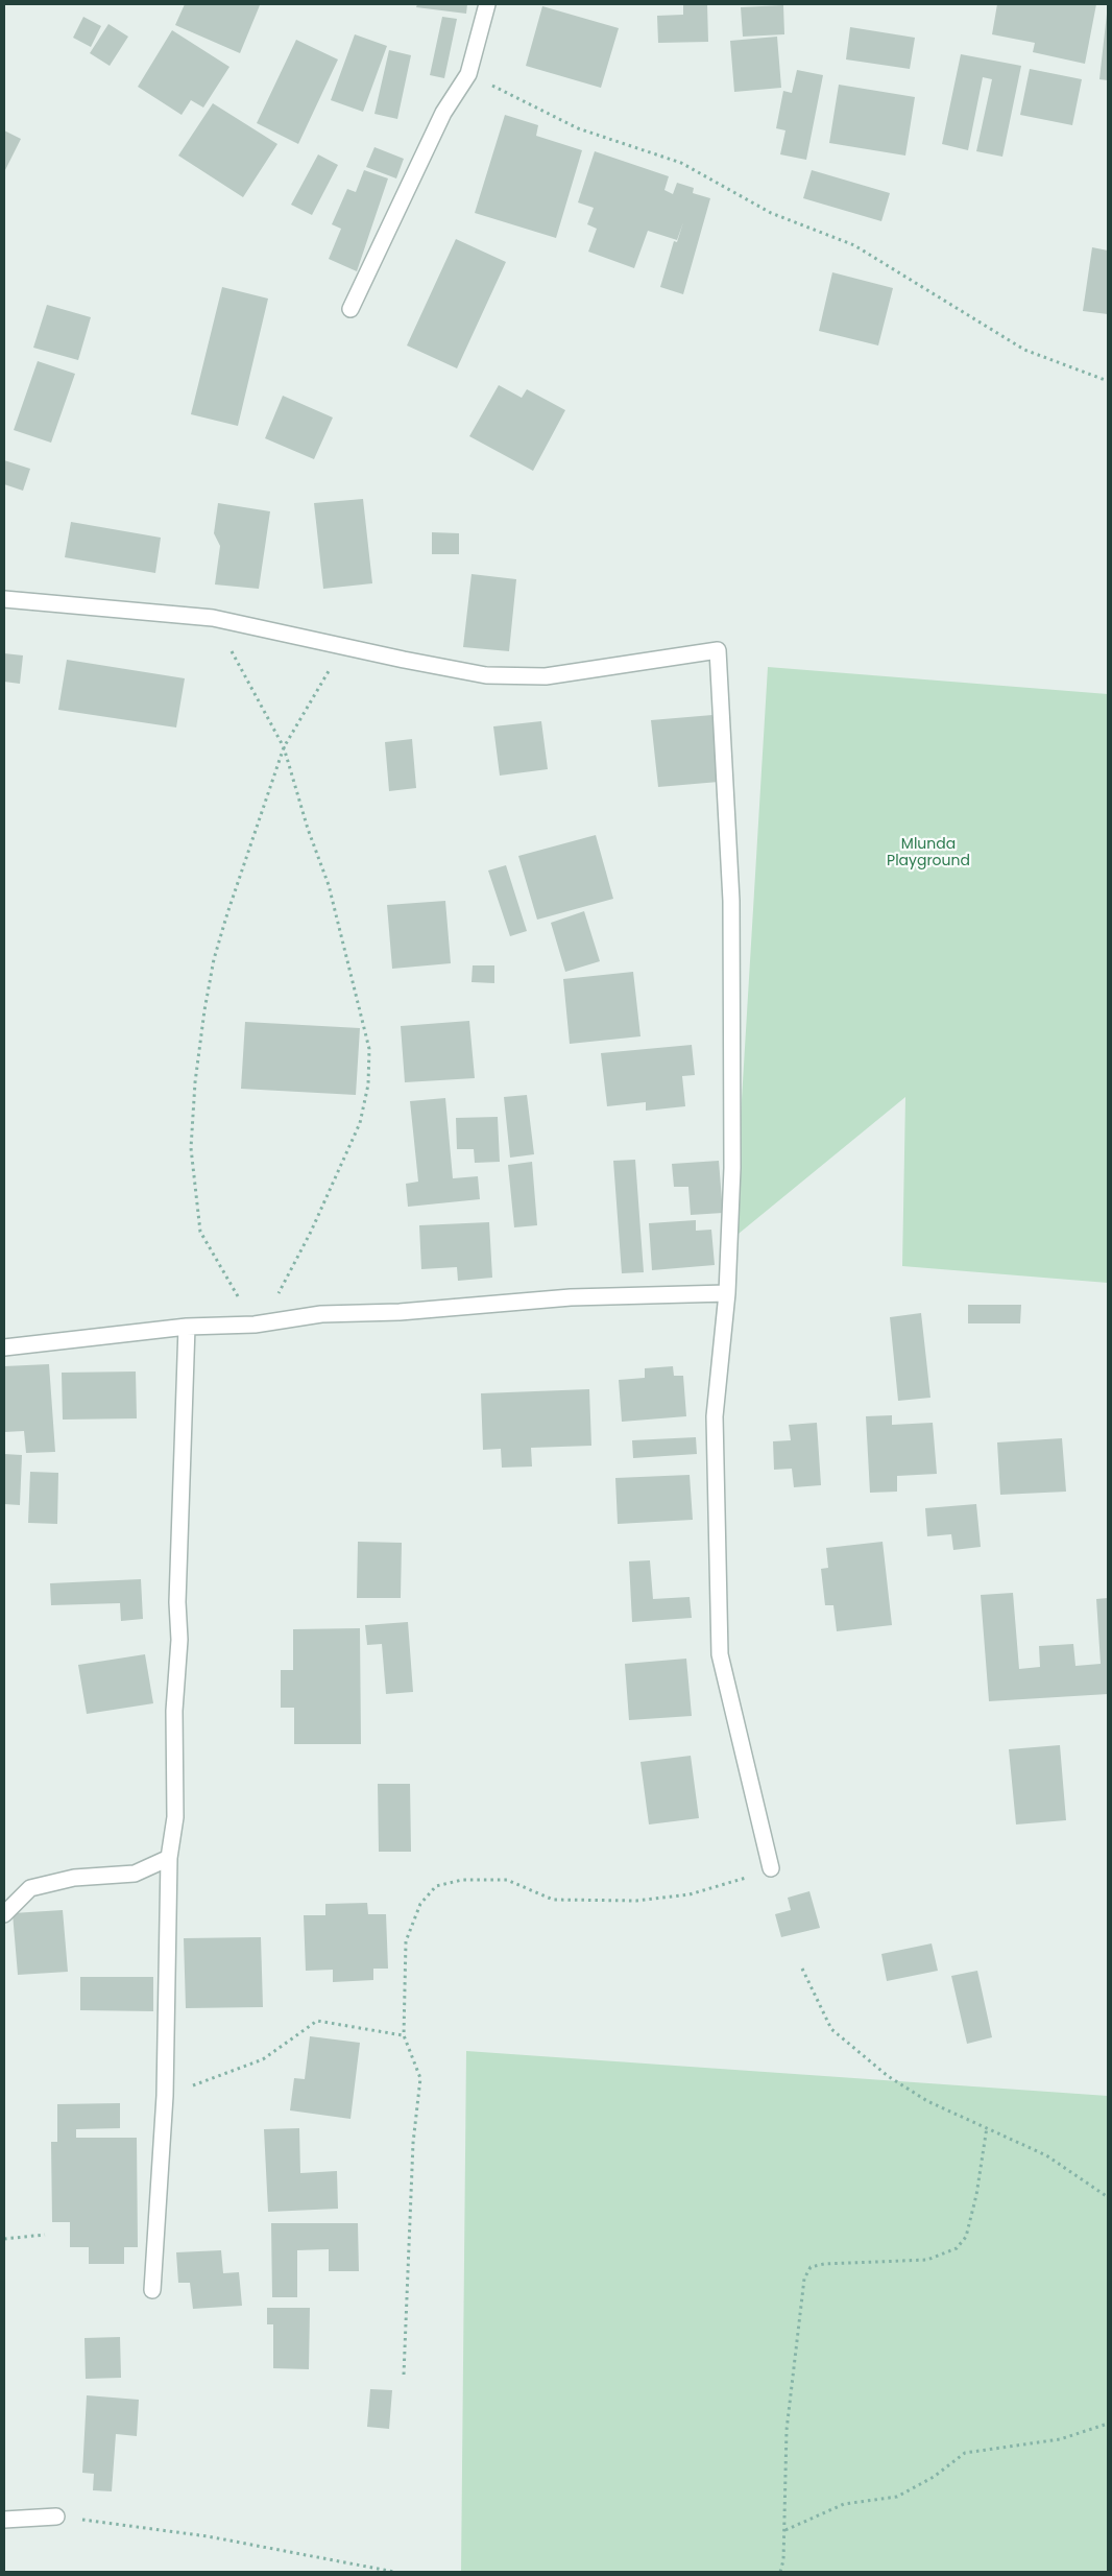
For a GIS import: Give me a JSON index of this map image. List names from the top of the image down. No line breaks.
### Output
{"parks":["Mlunda Playground"]}
